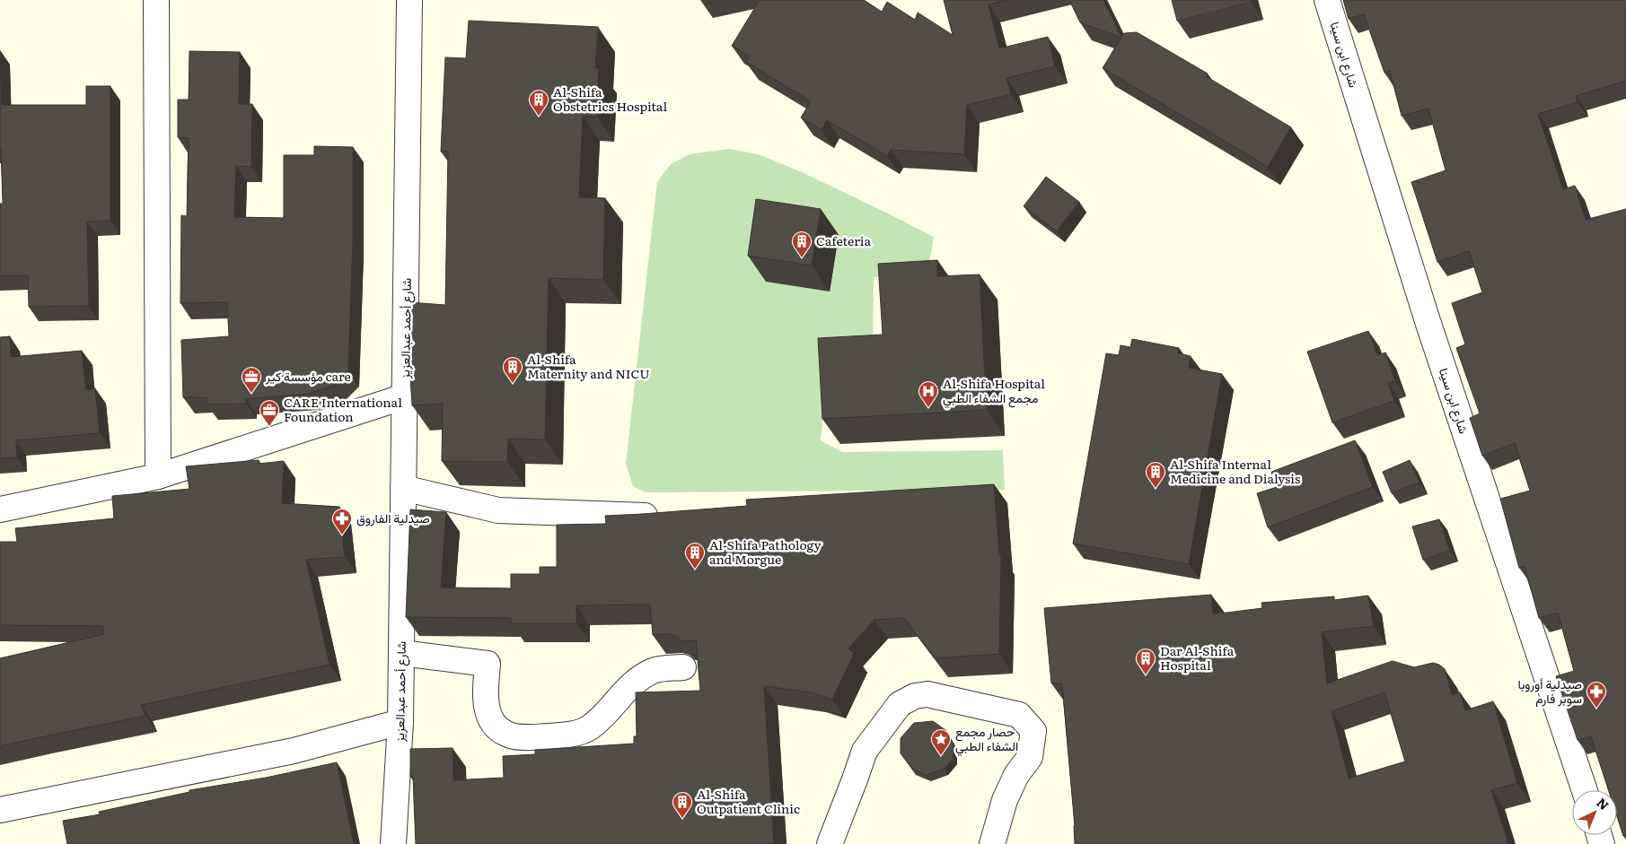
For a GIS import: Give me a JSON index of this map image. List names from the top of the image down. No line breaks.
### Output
{"streets":{"street":["شارع ابن سينا","شارع أحمد عبدالعزيز"]},"places":{"building":["Al-Shifa Obstetrics Hospital","Cafeteria","Al-Shifa Maternity and NICU","Al-Shifa Internal Medicine and Dialysis","Al-Shifa Pathology and Morgue","Dar Al-Shifa Hospital","Al-Shifa Outpatient Clinic"],"office":["مؤسسة كير care","CARE International Foundation"],"hospital":["Al-Shifa Hospital مجمع الشفاء الطبي"],"pharmacy":["صيدلية الفاروق","صيدلية أوروبا سوبر فارم"],"place":["حصار مجمع الشفاء الطبي"]},"north":"top right"}
